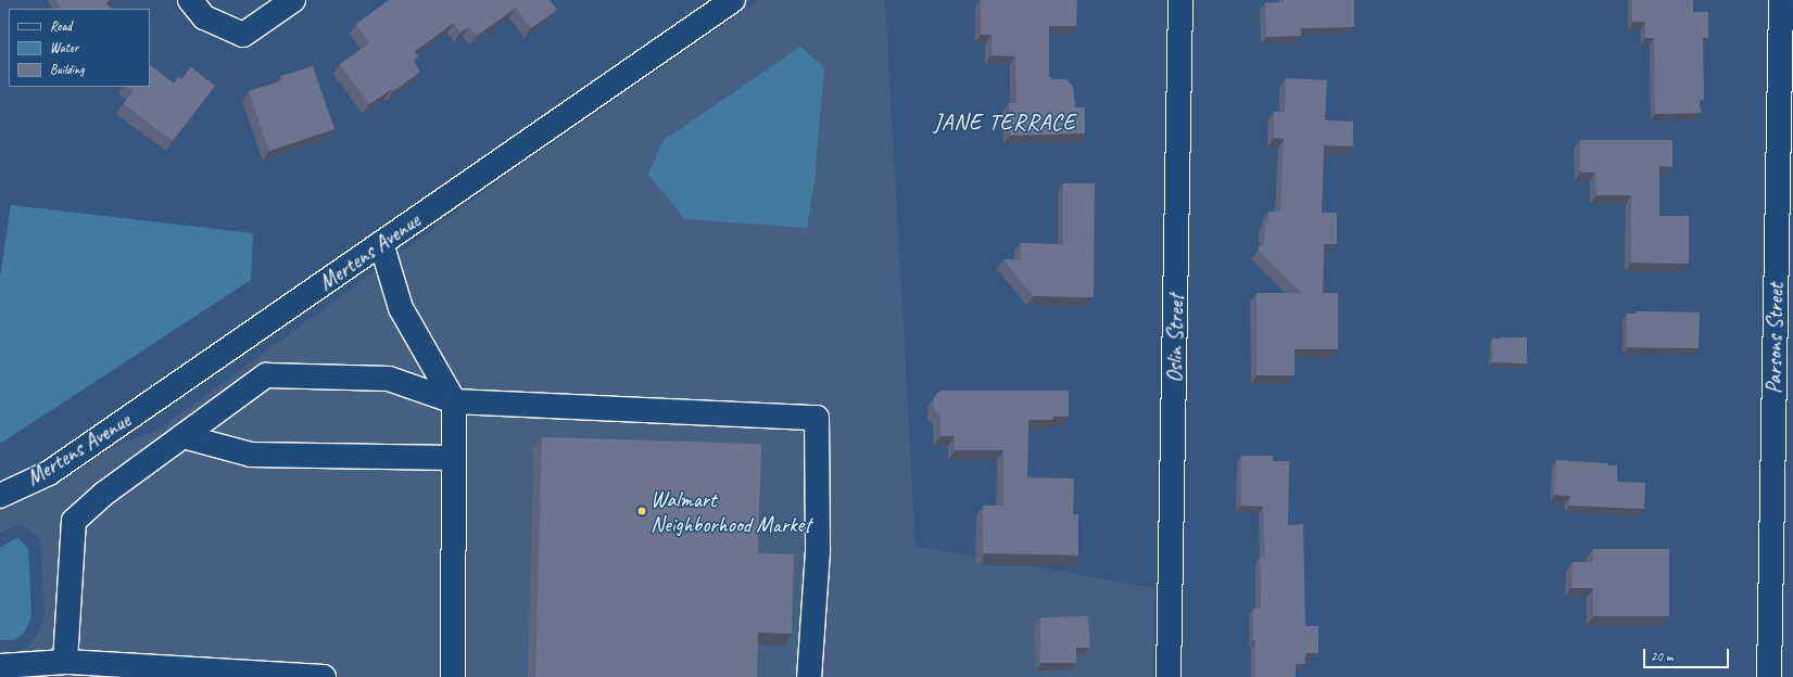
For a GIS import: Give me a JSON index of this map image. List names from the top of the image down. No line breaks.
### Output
{"streets":{"street":["Mertens Avenue","Oslin Street","Parsons Street"]},"districts":["JANE TERRACE"],"places":["Walmart Neighborhood Market"],"legend":["Road","Water","Building"],"scale_bar":"20 m"}
